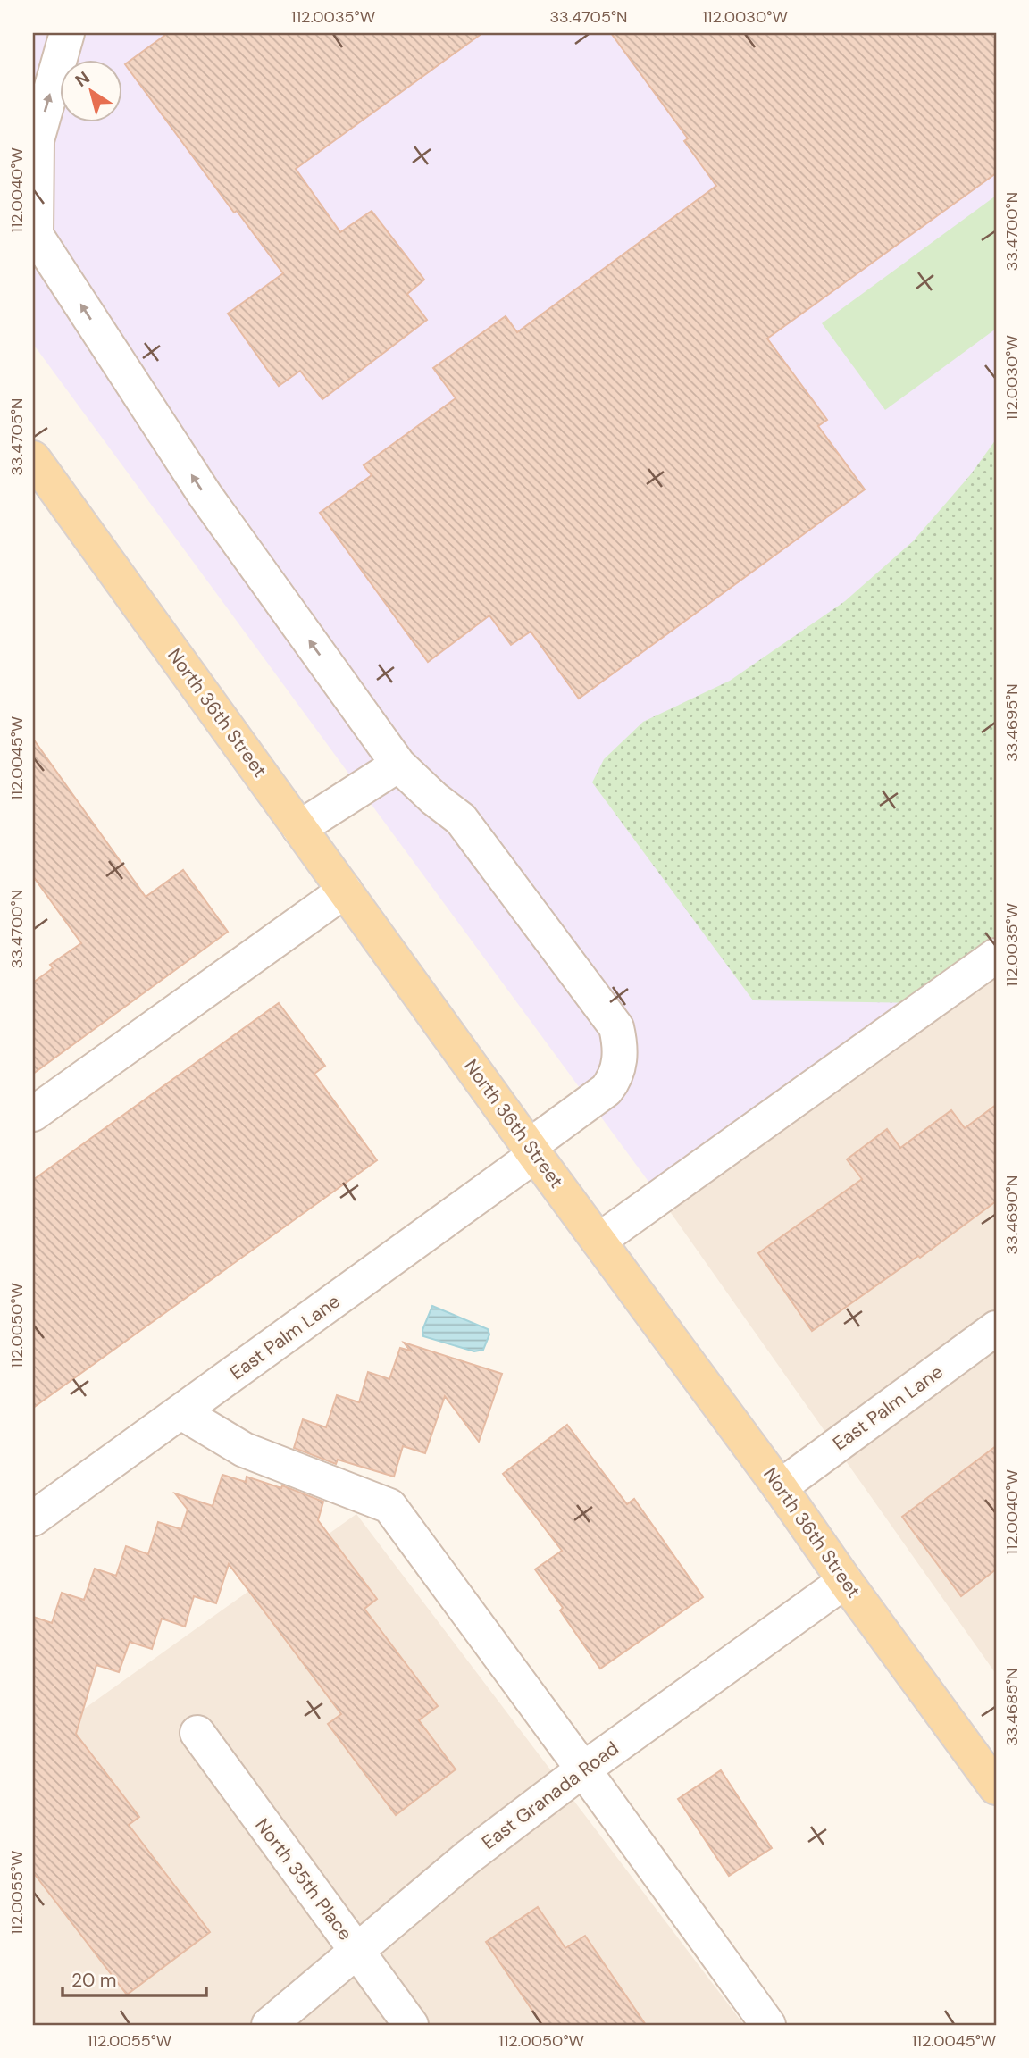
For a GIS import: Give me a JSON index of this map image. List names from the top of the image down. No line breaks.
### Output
{"streets":{"main road":["North 36th Street"],"street":["East Palm Lane","East Granada Road","North 35th Place"]},"crossings":[["North 36th Street","East Palm Lane"],["North 36th Street","East Granada Road"],["East Granada Road","North 35th Place"]],"one_way":["East Palm Lane"],"scale_bar":"20 m","north":"top left","coordinates":["112.0035°W","33.4705°N","112.0030°W","112.0040°W","33.4700°N","33.4695°N","112.0045°W","33.4690°N","112.0050°W","33.4685°N","112.0055°W"]}
